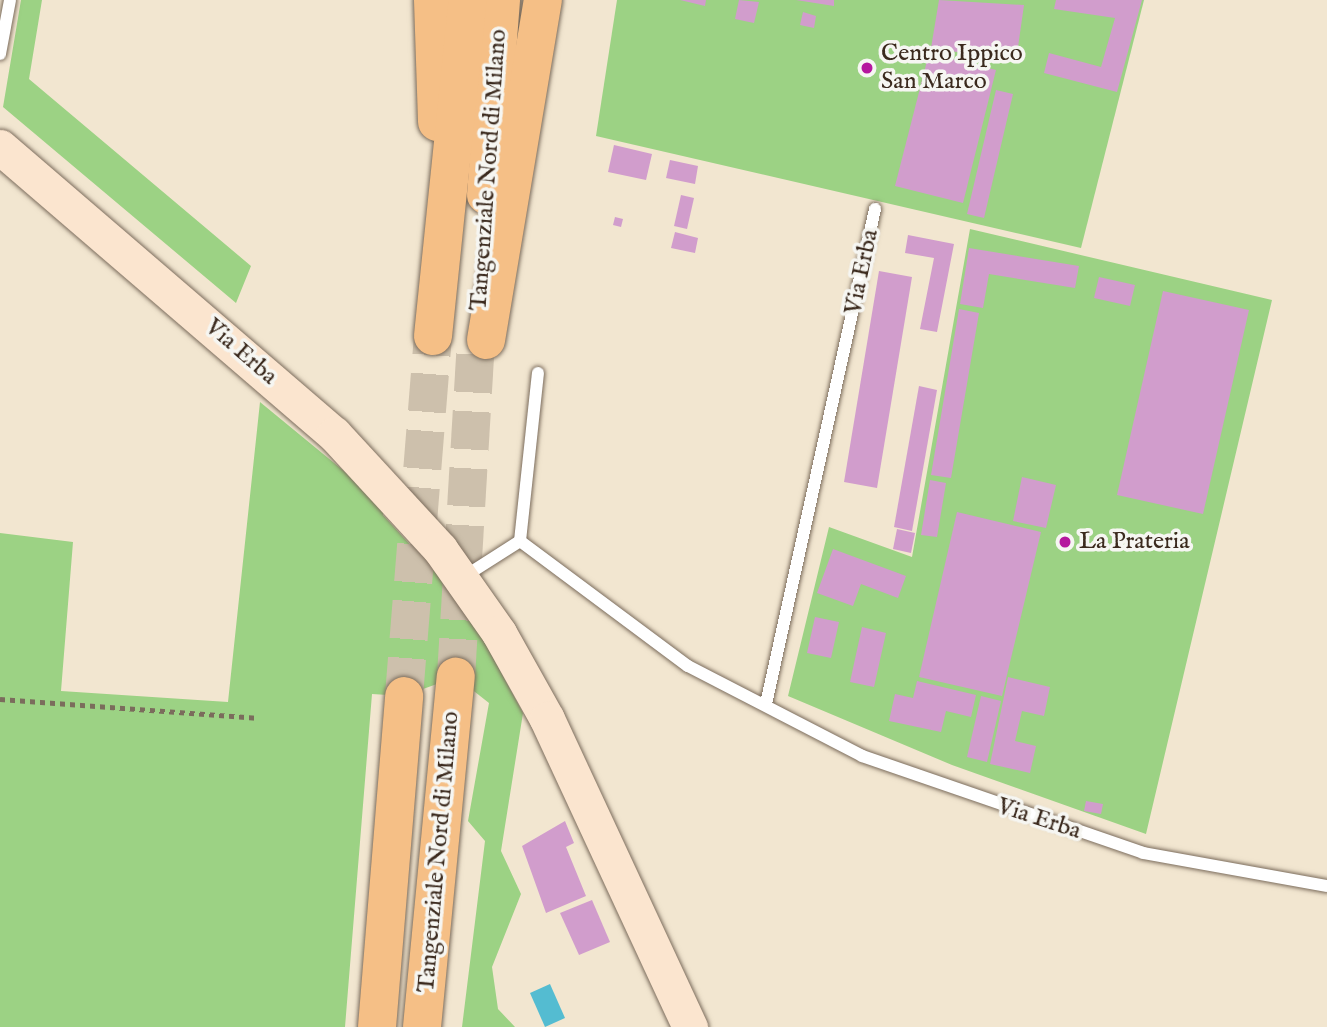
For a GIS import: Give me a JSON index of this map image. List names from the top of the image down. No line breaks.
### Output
{"streets":{"highway":["Tangenziale Nord di Milano"],"main road":["Via Erba"]},"places":["Centro Ippico San Marco","La Prateria"]}
